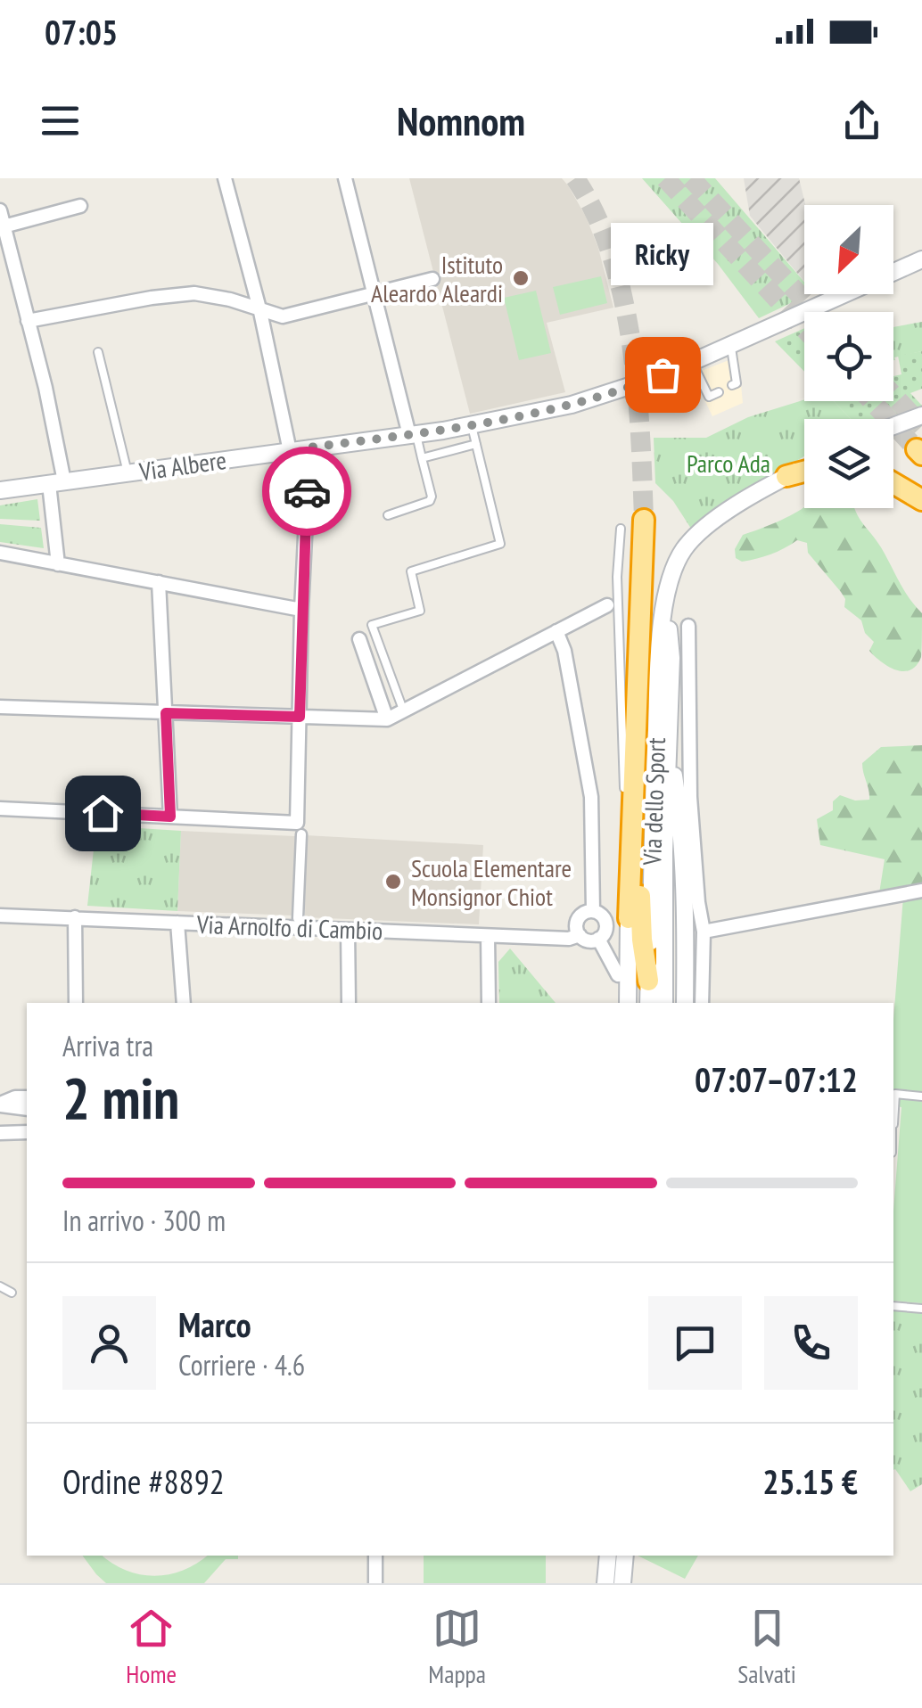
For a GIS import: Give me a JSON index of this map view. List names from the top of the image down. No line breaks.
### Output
{"streets":{"street":["Via Albere","Via dello Sport","Via Arnolfo di Cambio"]},"parks":["Parco Ada"],"places":["Istituto Aleardo Aleardi","Ricky","Scuola Elementare Monsignor Chiot"],"north":"bottom left","page":{"status":"07:05","header":"Nomnom","bubble":"Ricky","heading":["2 min","Arriva tra","07:07–07:12"],"panel":["Marco","Corriere · 4.6","Ordine #8892","25.15 €"],"bar":"In arrivo · 300 m","tabs":["Home","Mappa","Salvati"]}}
